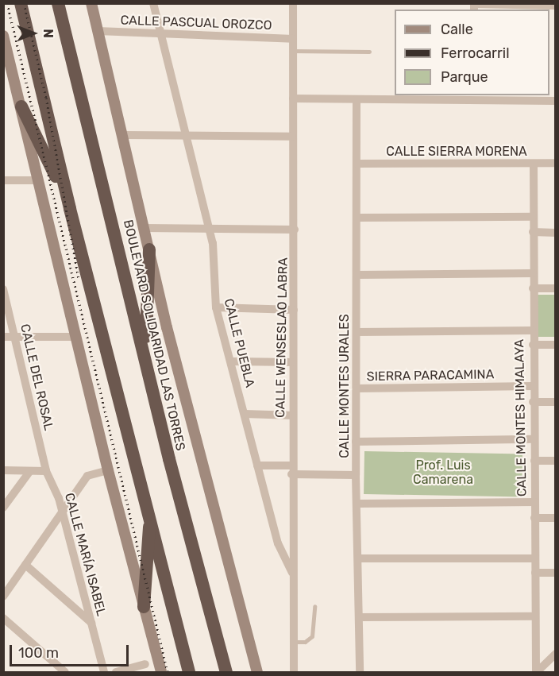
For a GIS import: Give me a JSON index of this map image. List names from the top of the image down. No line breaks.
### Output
{"streets":{"highway":["BOULEVARD SOLIDARIDAD LAS TORRES"],"street":["CALLE PASCUAL OROZCO","CALLE SIERRA MORENA","CALLE WENSESLAO LABRA","CALLE PUEBLA","SIERRA PARACAMINA","CALLE DEL ROSAL","CALLE MONTES URALES","CALLE MONTES HIMALAYA","CALLE MARÍA ISABEL"]},"crossings":[["CALLE PASCUAL OROZCO","BOULEVARD SOLIDARIDAD LAS TORRES"],["CALLE PASCUAL OROZCO","CALLE WENSESLAO LABRA"],["CALLE PASCUAL OROZCO","CALLE PUEBLA"],["CALLE SIERRA MORENA","CALLE MONTES URALES"],["CALLE SIERRA MORENA","CALLE MONTES HIMALAYA"],["CALLE WENSESLAO LABRA","CALLE PUEBLA"],["SIERRA PARACAMINA","CALLE MONTES URALES"],["SIERRA PARACAMINA","CALLE MONTES HIMALAYA"],["CALLE DEL ROSAL","CALLE MARÍA ISABEL"]],"parks":["Prof. Luis Camarena"],"legend":["Calle","Ferrocarril","Parque"],"scale_bar":"100 m","north":"right"}
